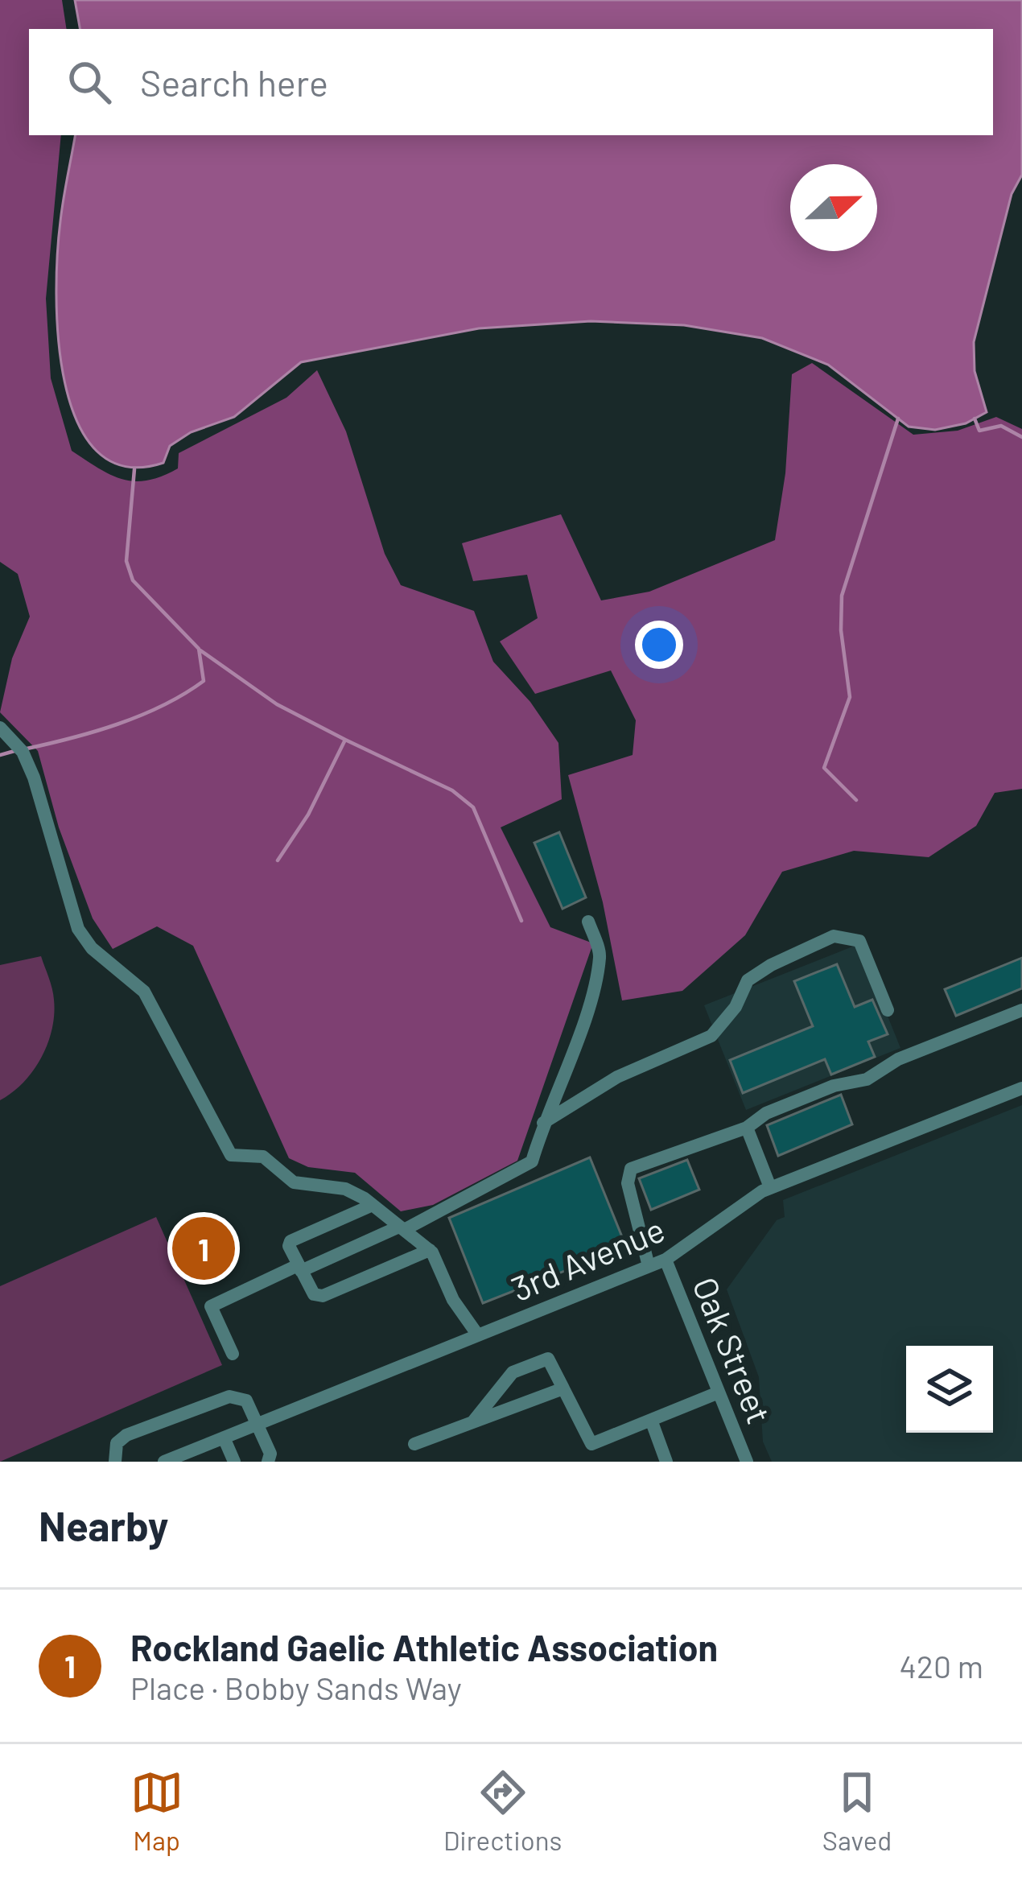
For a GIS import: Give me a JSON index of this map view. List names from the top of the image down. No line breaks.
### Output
{"streets":{"street":["3rd Avenue","Oak Street"]},"crossings":[["3rd Avenue","Oak Street"]],"north":"right","page":{"search":"Search here","pins":"1","heading":"Nearby","list":[{"mark":"1","name":"Rockland Gaelic Athletic Association","note":"Place · Bobby Sands Way","value":"420 m"}],"nav":["Map","Directions","Saved"]}}
